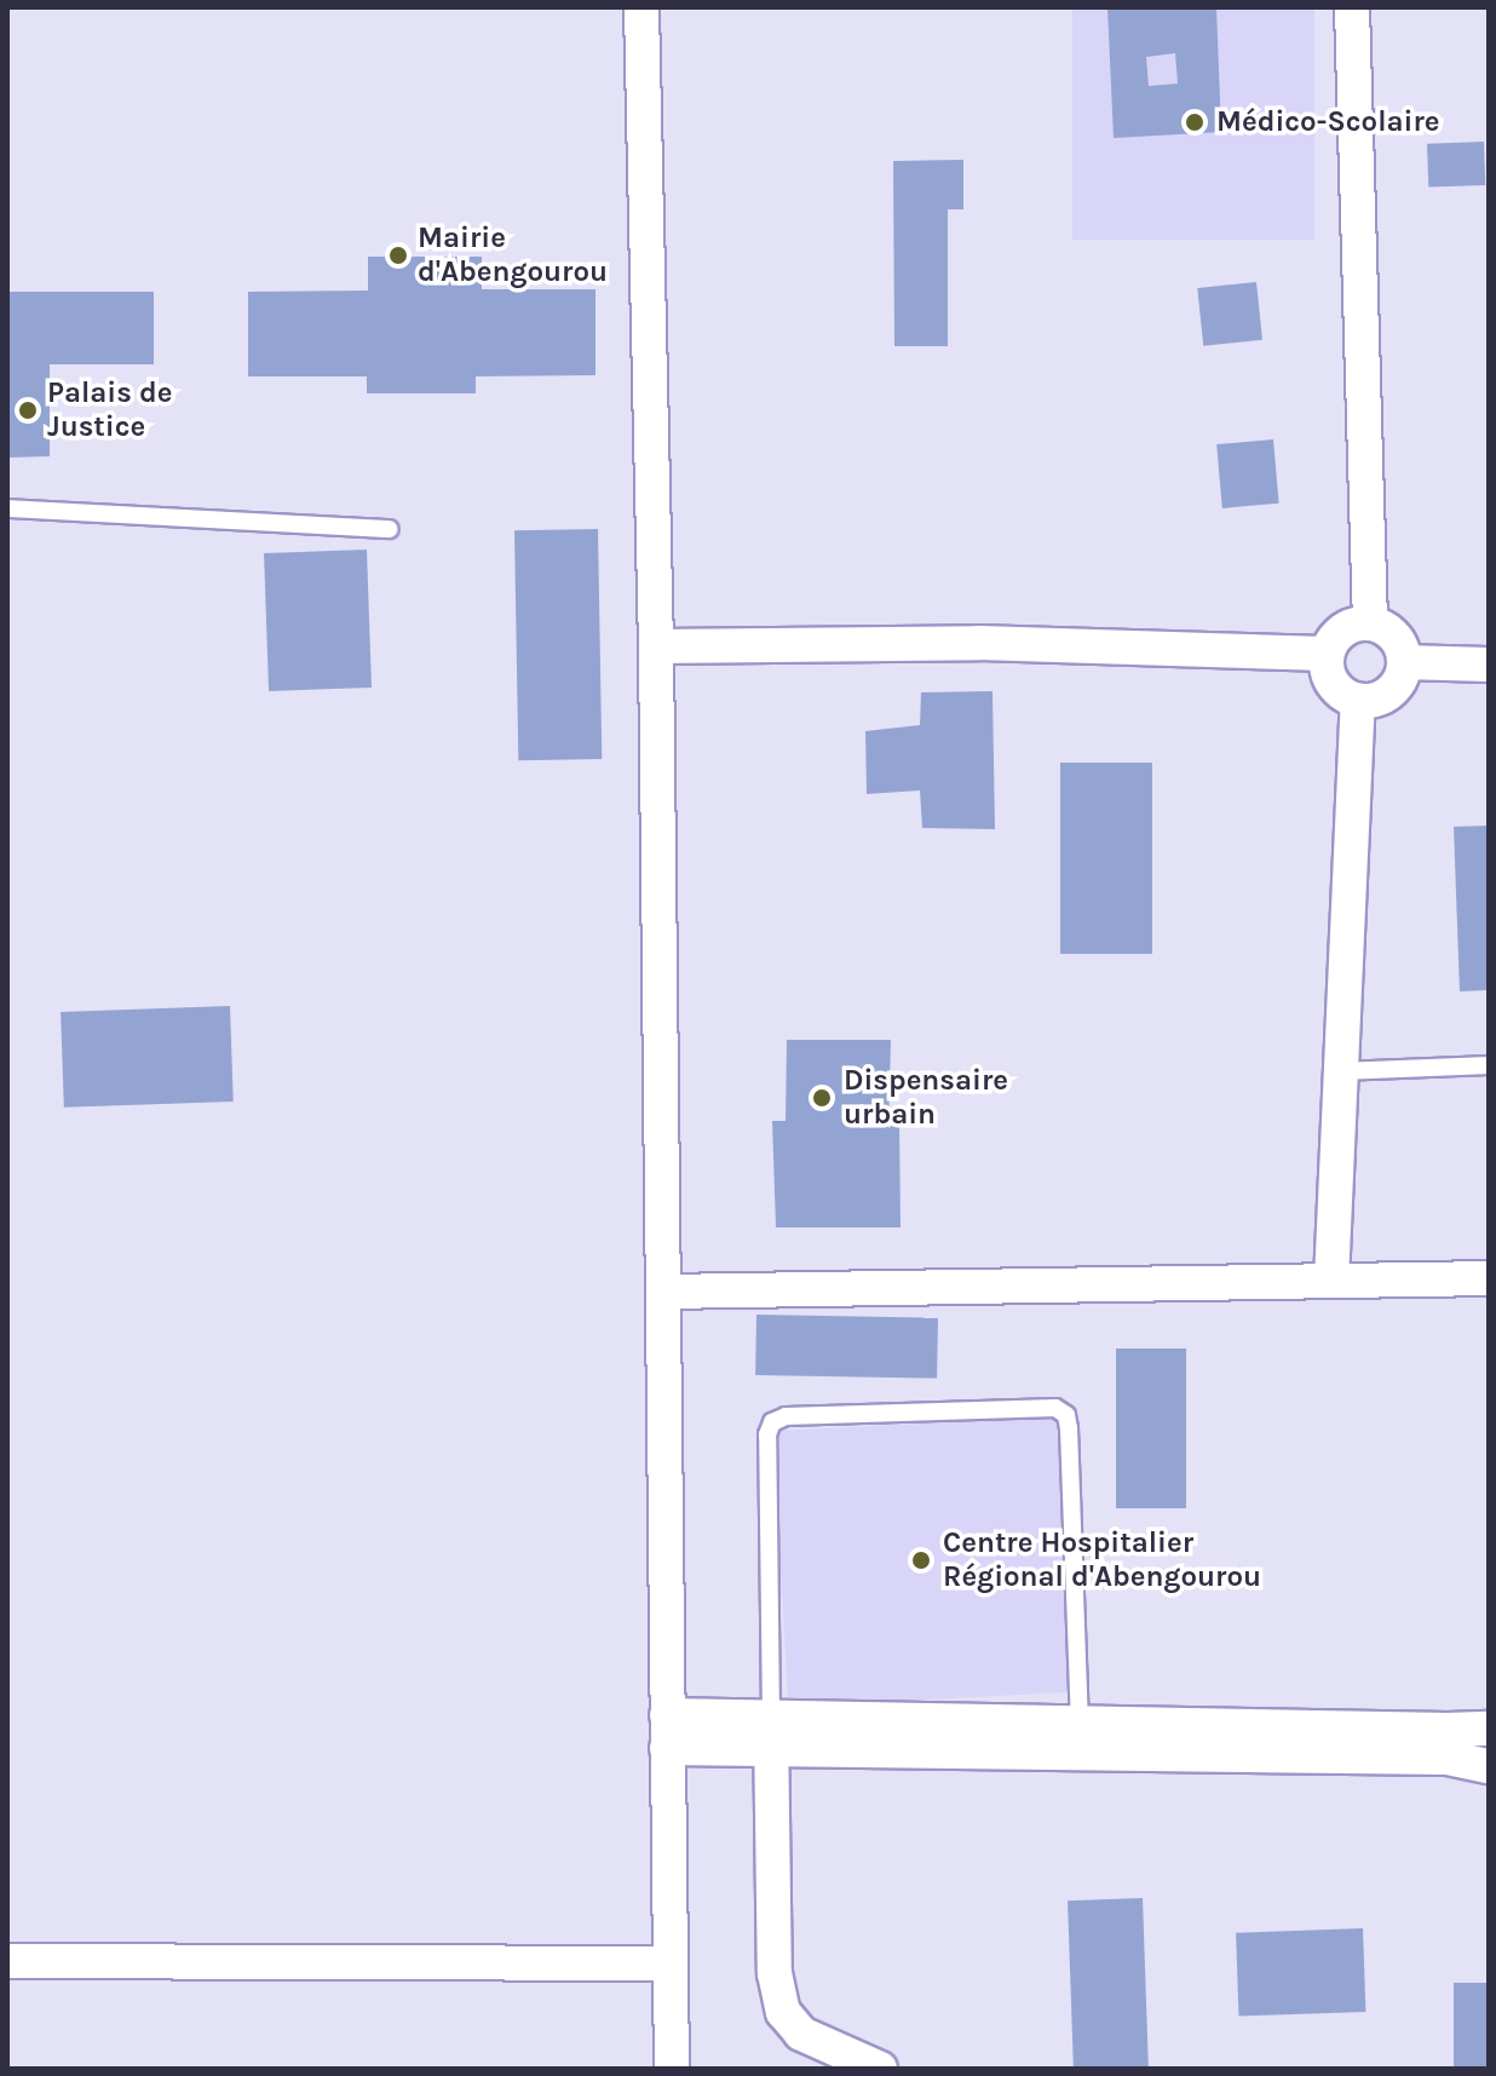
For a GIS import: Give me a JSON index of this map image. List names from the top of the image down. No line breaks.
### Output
{"places":["Médico-Scolaire","Mairie d'Abengourou","Palais de Justice","Dispensaire urbain","Centre Hospitalier Régional d'Abengourou"]}
